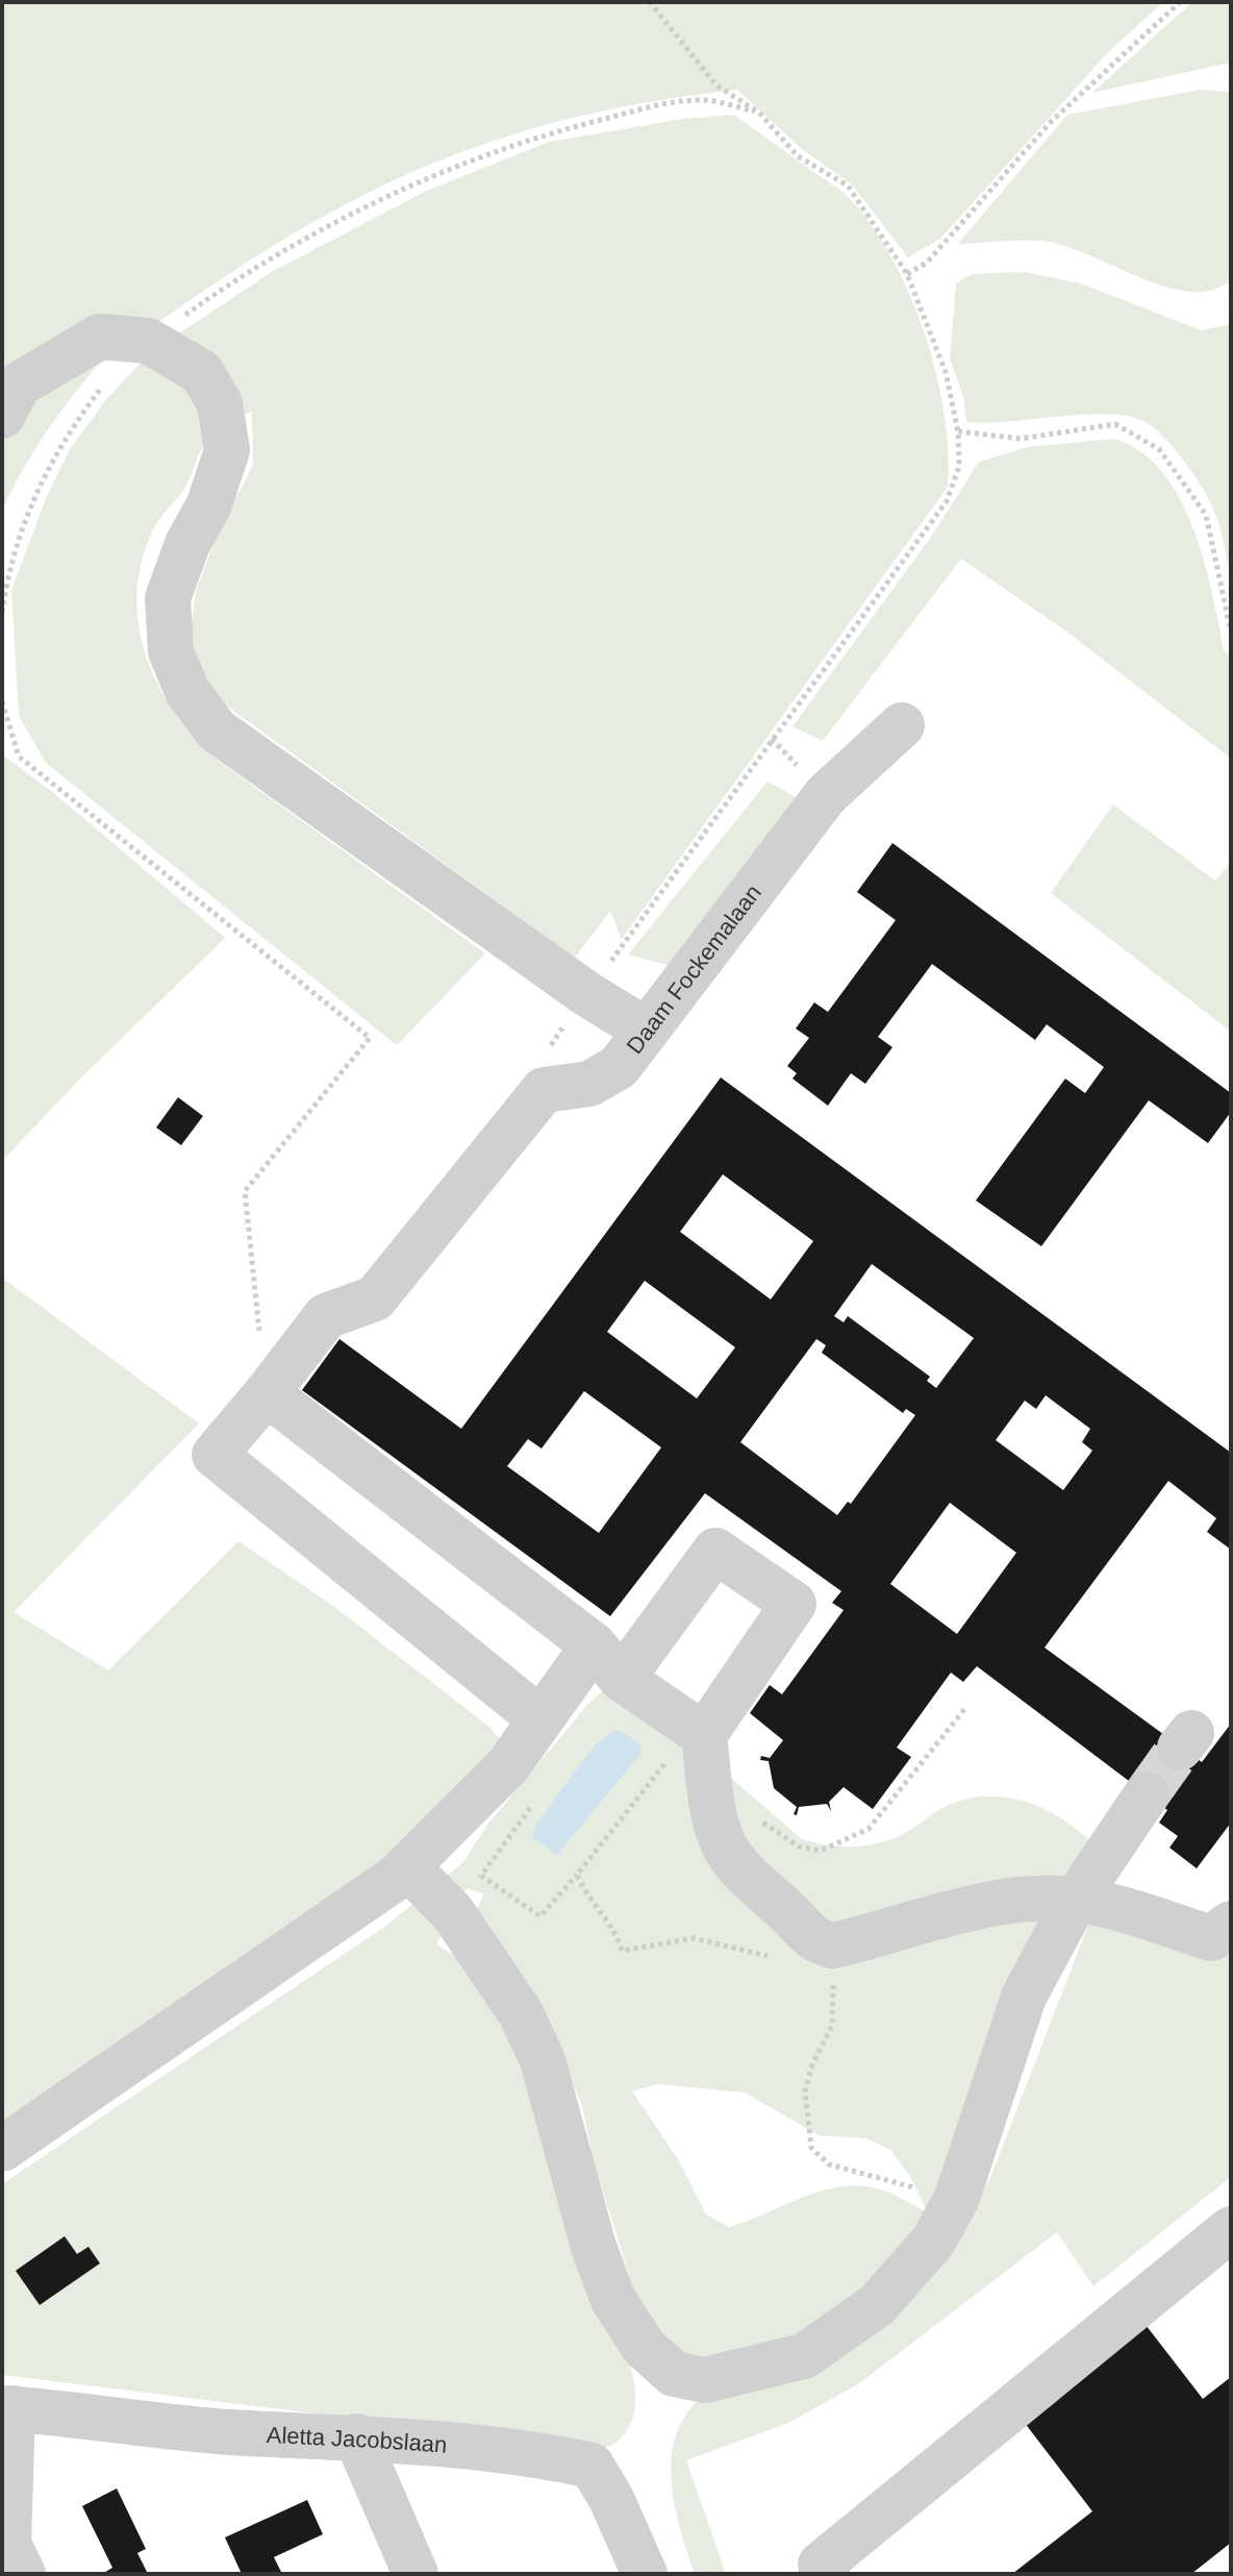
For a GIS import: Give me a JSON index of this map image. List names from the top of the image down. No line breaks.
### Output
{"streets":{"street":["Daam Fockemalaan","Aletta Jacobslaan"]}}
